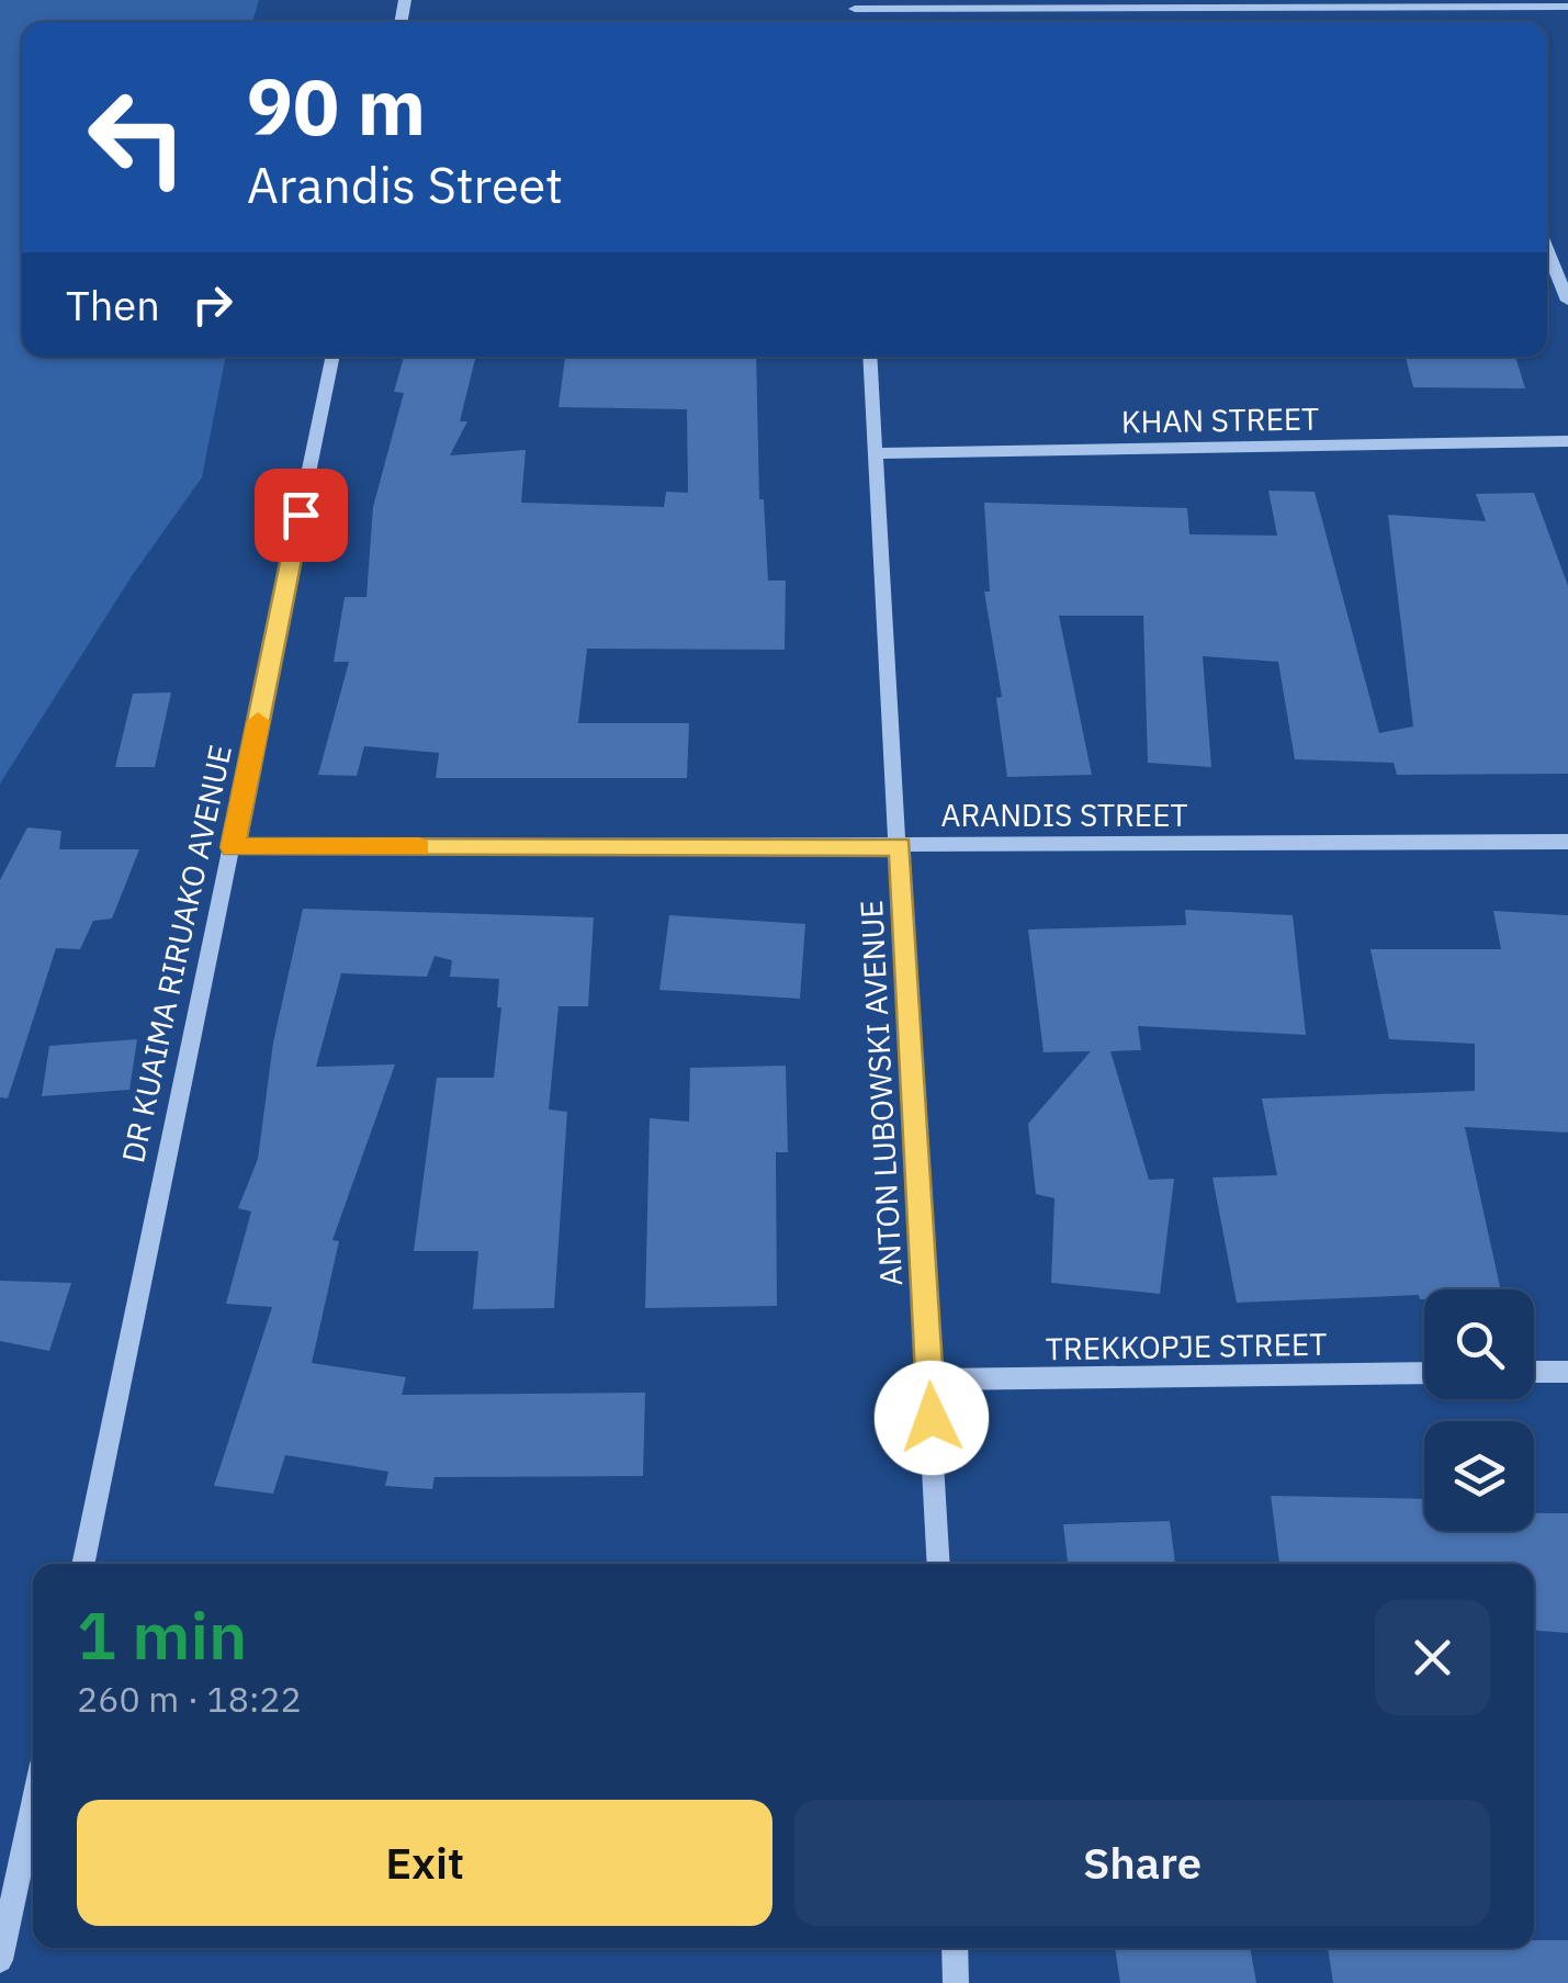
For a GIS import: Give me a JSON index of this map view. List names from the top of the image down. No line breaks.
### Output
{"streets":{"street":["KHAN STREET","ARANDIS STREET","DR KUAIMA RIRUAKO AVENUE","ANTON LUBOWSKI AVENUE","TREKKOPJE STREET"]},"crossings":[["KHAN STREET","ANTON LUBOWSKI AVENUE"],["ARANDIS STREET","DR KUAIMA RIRUAKO AVENUE"],["ARANDIS STREET","ANTON LUBOWSKI AVENUE"],["ANTON LUBOWSKI AVENUE","TREKKOPJE STREET"]],"page":{"turn":["90 m","Arandis Street"],"then":"Then","heading":["1 min","260 m · 18:22"],"buttons":["Exit","Share"]}}
